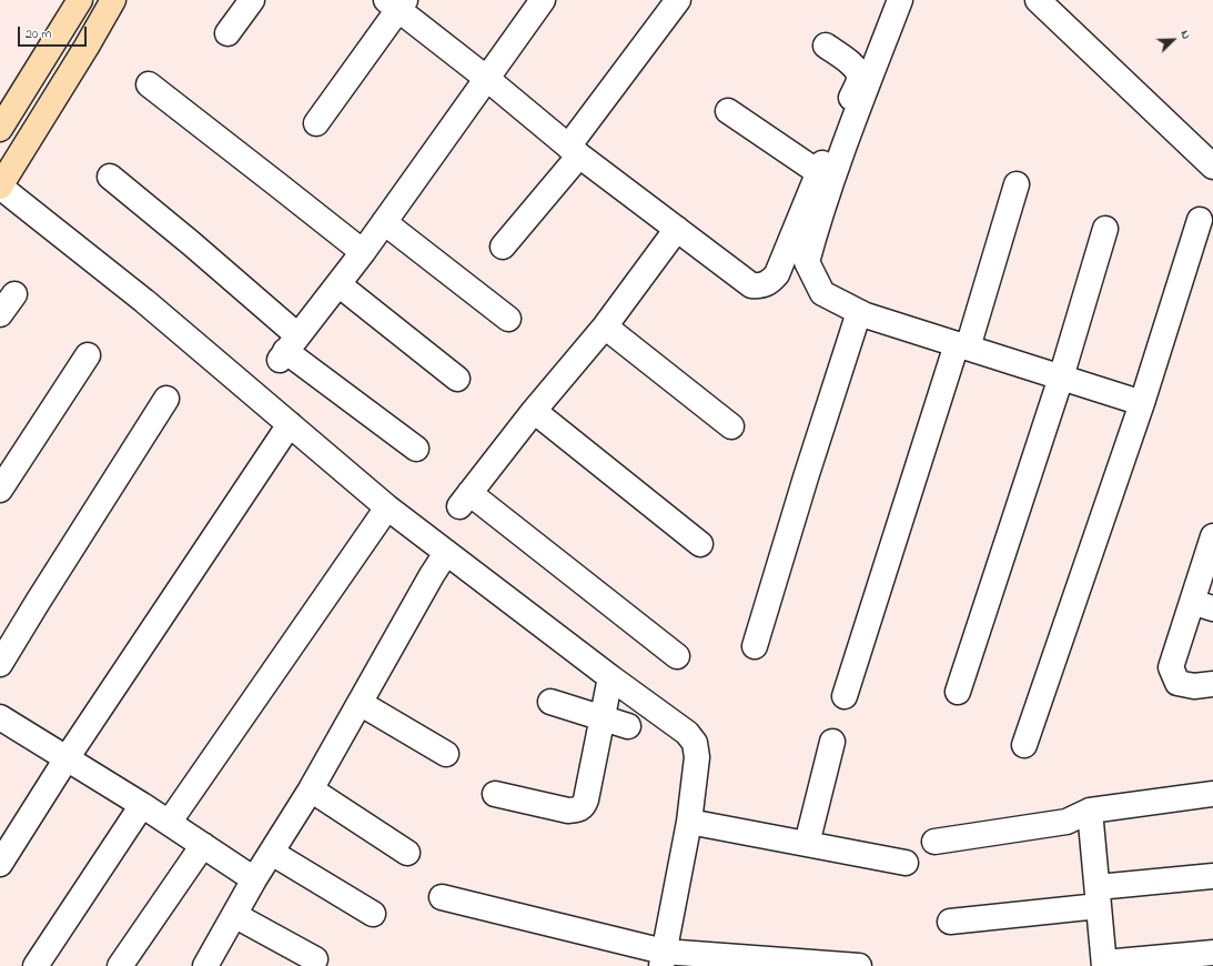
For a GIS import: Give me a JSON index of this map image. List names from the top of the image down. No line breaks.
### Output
{"scale_bar":"20 m","north":"top right"}
